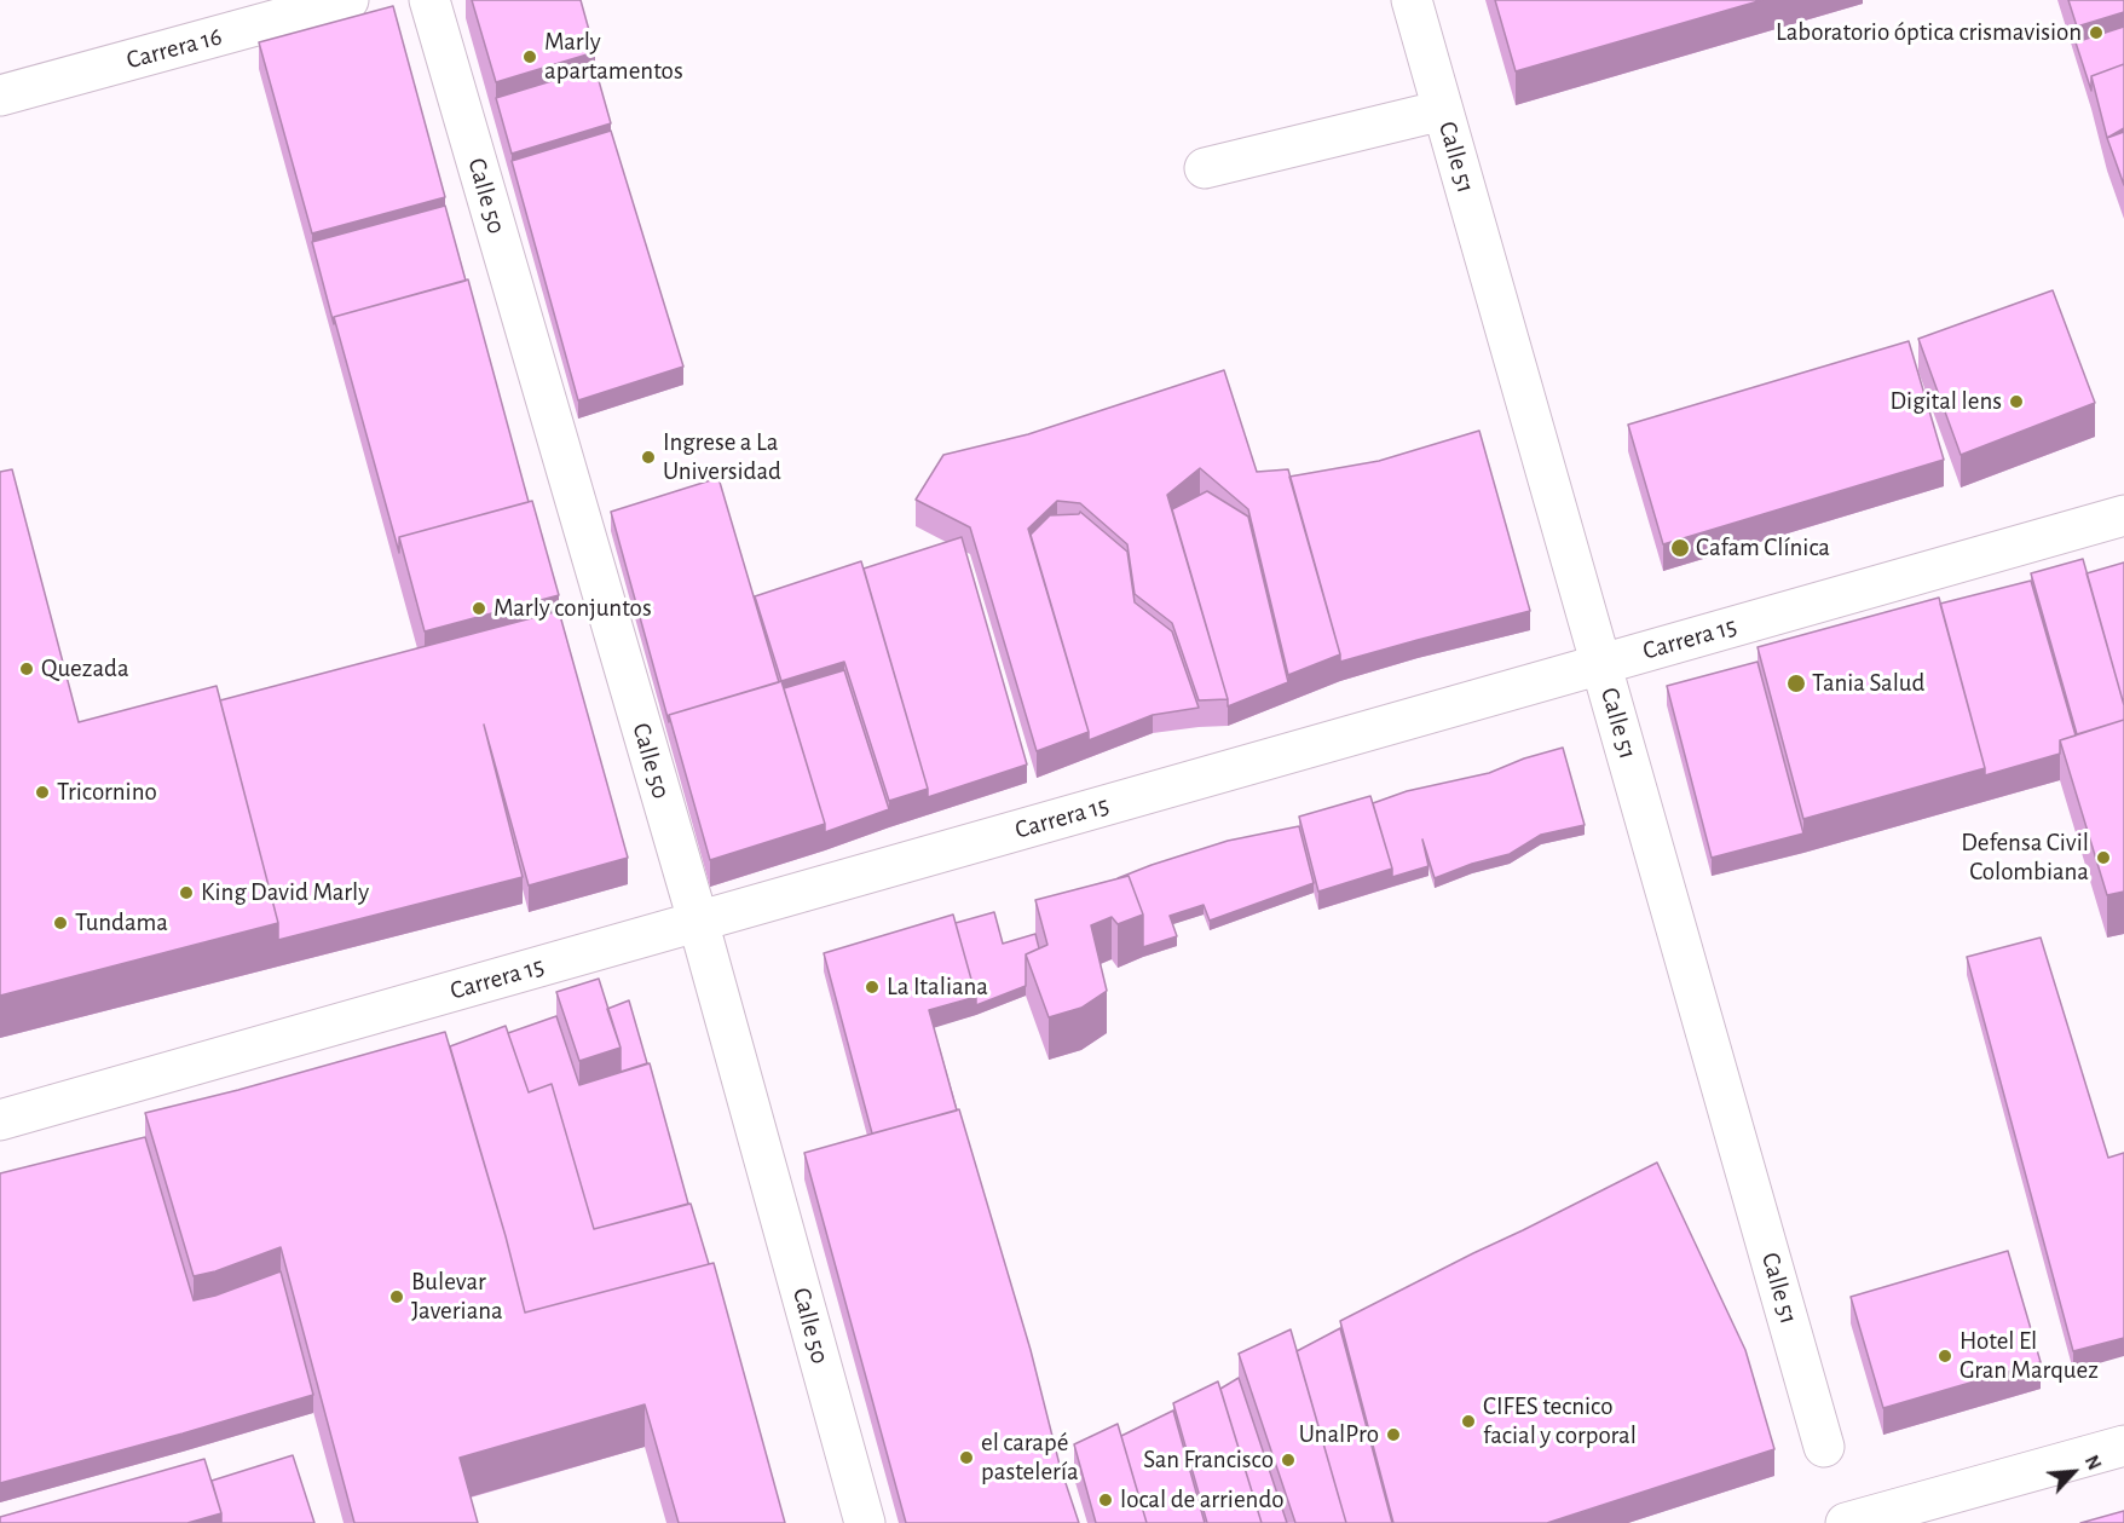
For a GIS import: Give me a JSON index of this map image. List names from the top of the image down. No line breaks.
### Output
{"streets":{"street":["Carrera 16","Calle 51","Calle 50","Carrera 15"]},"crossings":[["Calle 51","Carrera 15"],["Calle 50","Carrera 15"]],"places":["Laboratorio óptica crismavision","Marly apartamentos","Digital lens","Ingrese a La Universidad","Cafam Clínica","Marly conjuntos","Quezada","Tania Salud","Tricornino","Defensa Civil Colombiana","King David Marly","Tundama","La Italiana","Bulevar Javeriana","Hotel El Gran Marquez","CIFES tecnico facial y corporal","UnalPro","el carapé pastelería","San Francisco","local de arriendo"],"north":"top right"}
